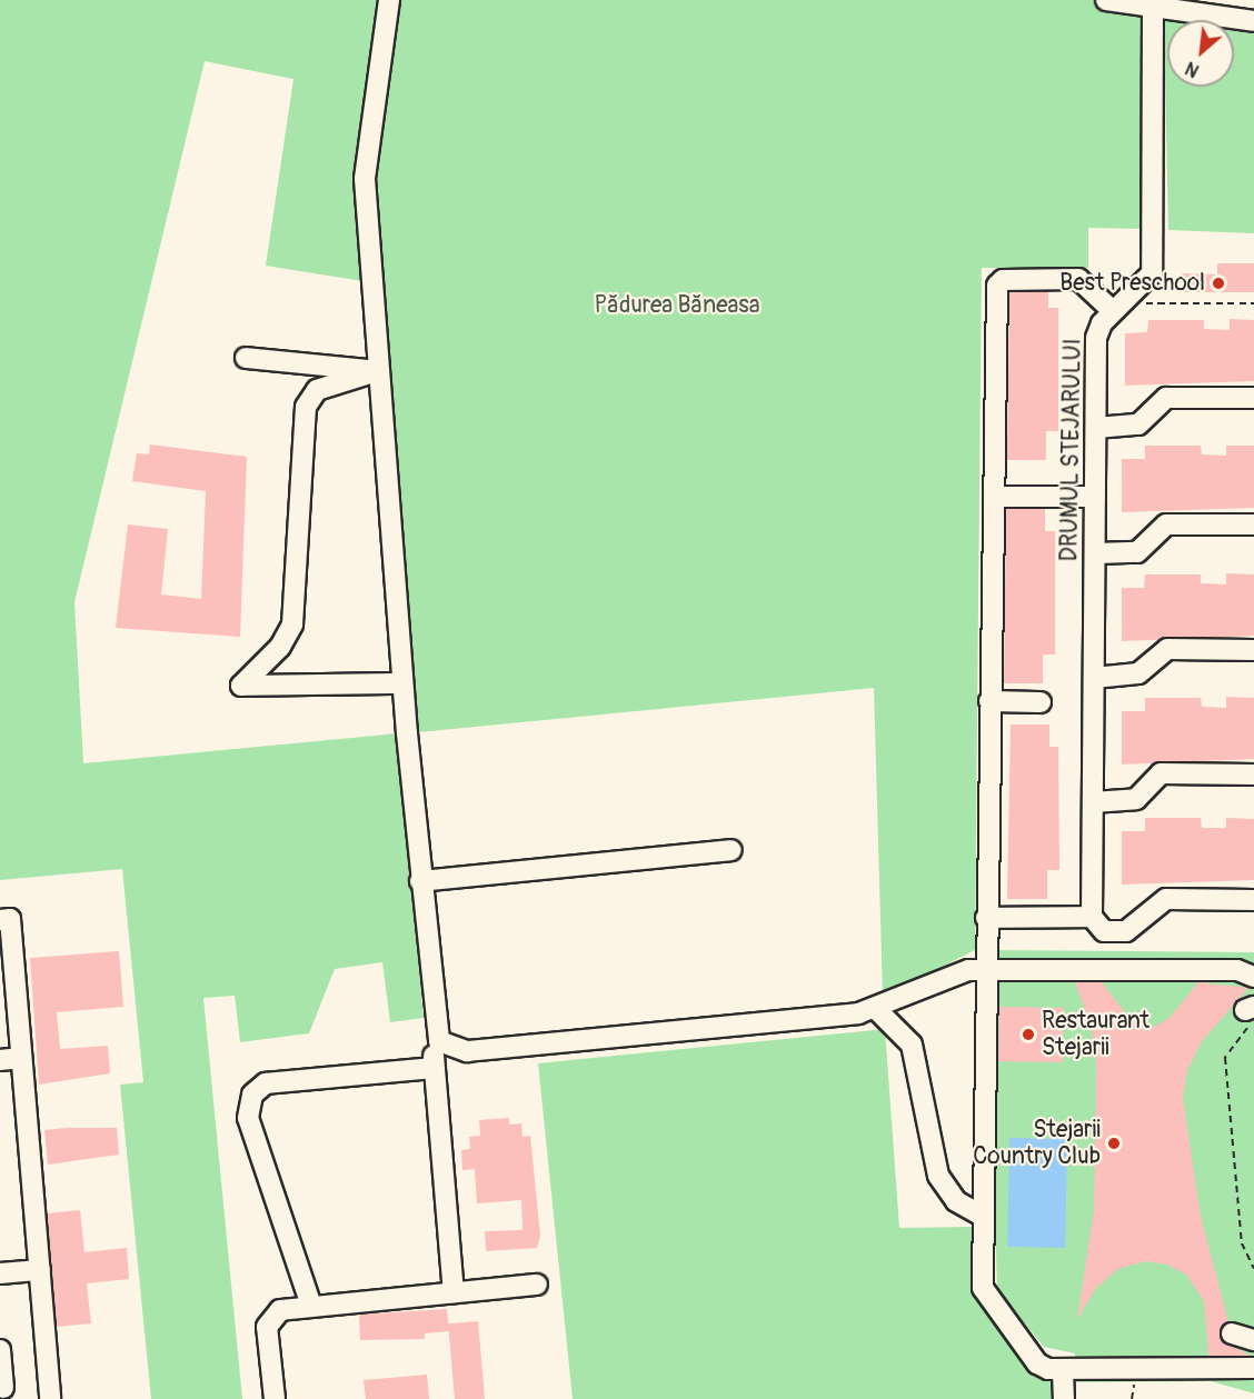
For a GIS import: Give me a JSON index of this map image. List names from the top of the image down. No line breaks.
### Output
{"streets":{"street":["DRUMUL STEJARULUI"]},"parks":["Pădurea Băneasa"],"places":["Best Preschool","Restaurant Stejarii","Stejarii Country Club"],"north":"bottom left"}
